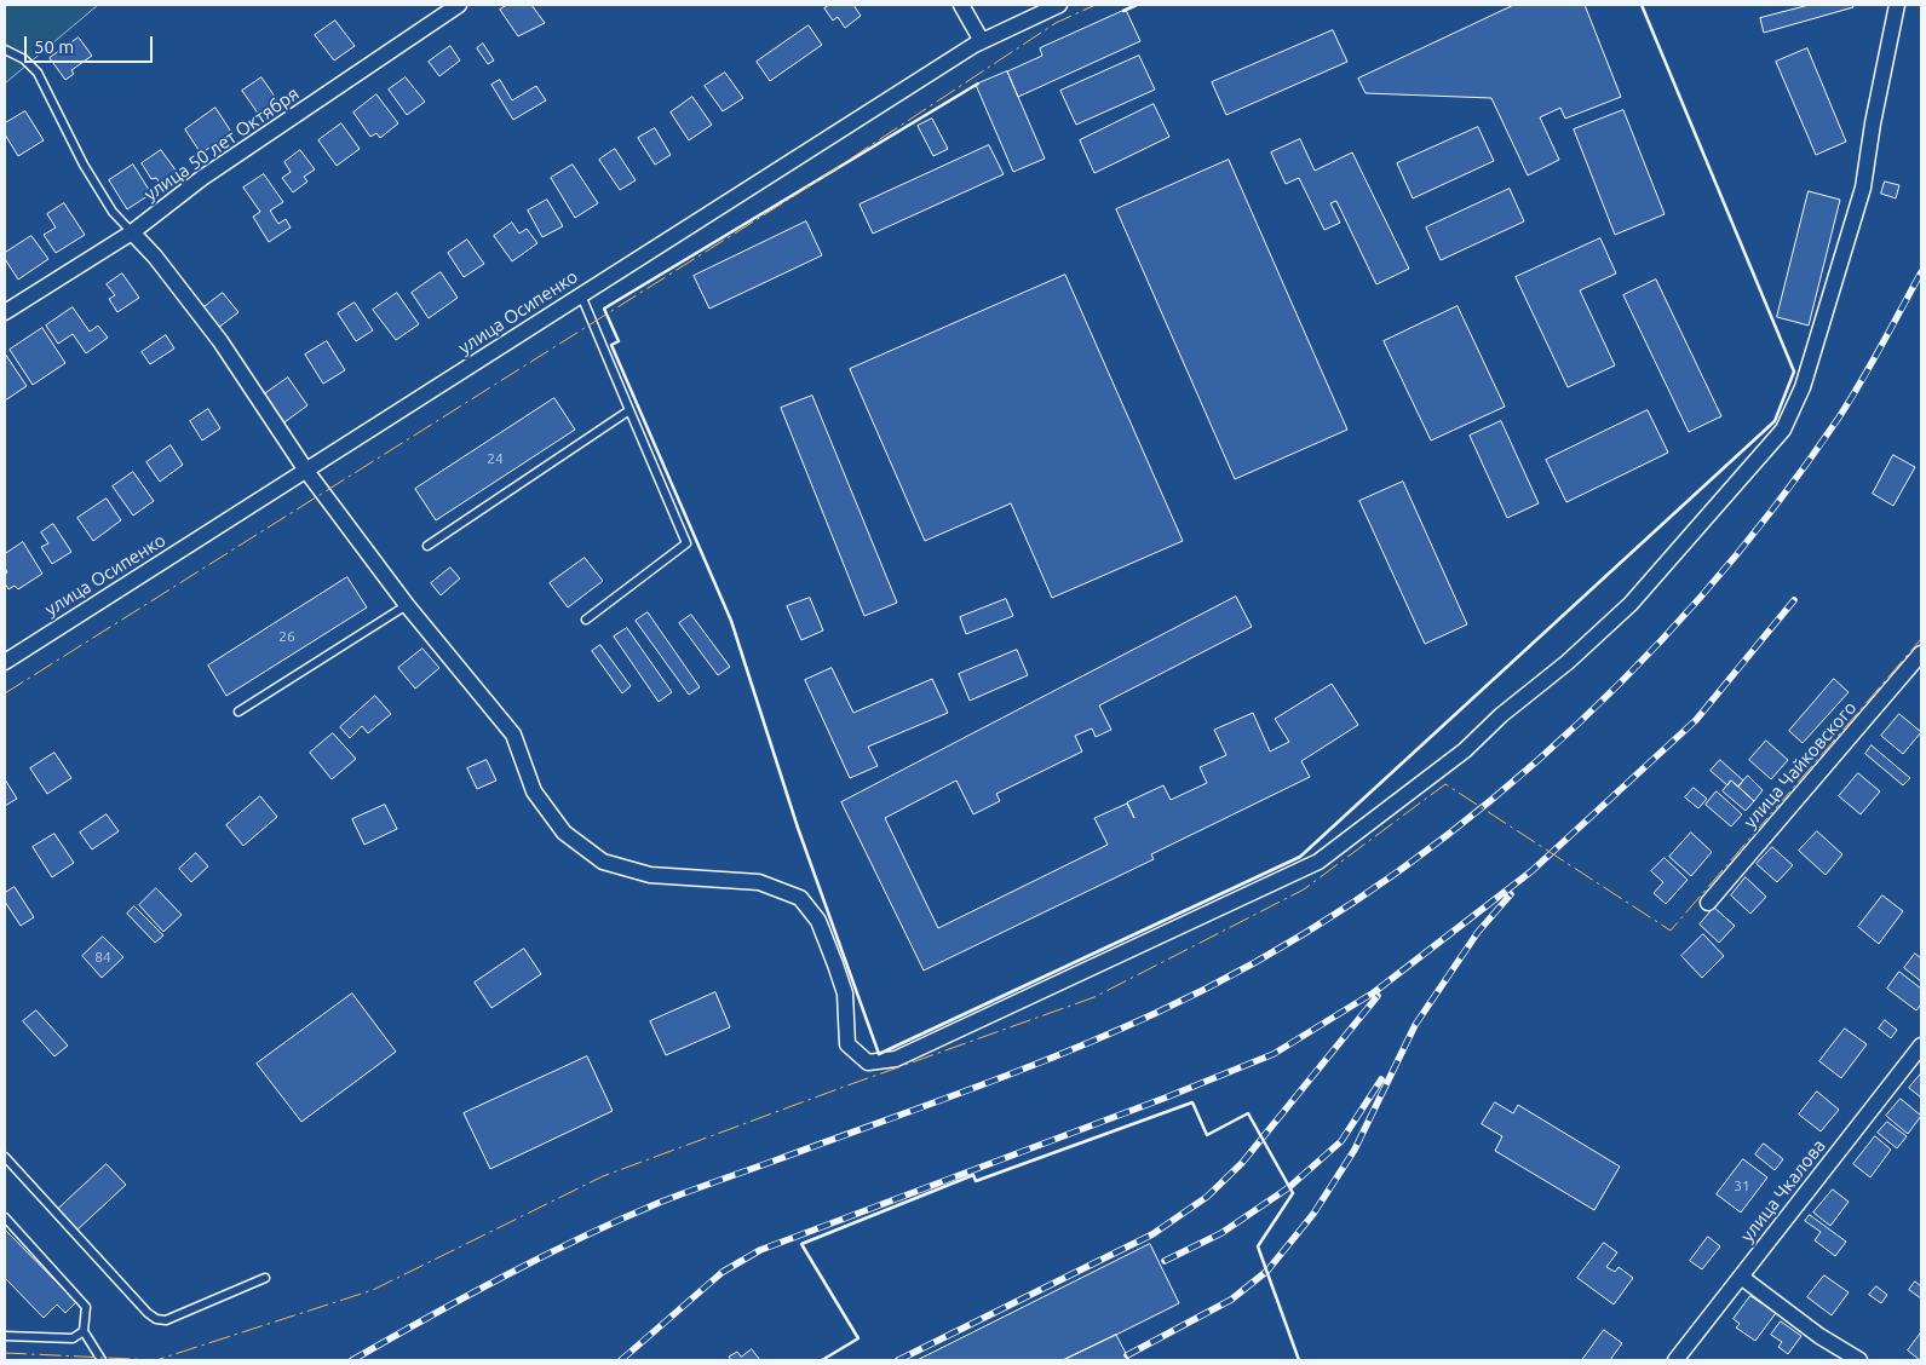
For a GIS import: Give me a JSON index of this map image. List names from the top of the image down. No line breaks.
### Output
{"streets":{"street":["улица 50 лет Октября","улица Осипенко","улица Чайковского","улица Чкалова"]},"house_numbers":["24","26","84","31"],"scale_bar":"50 m"}
